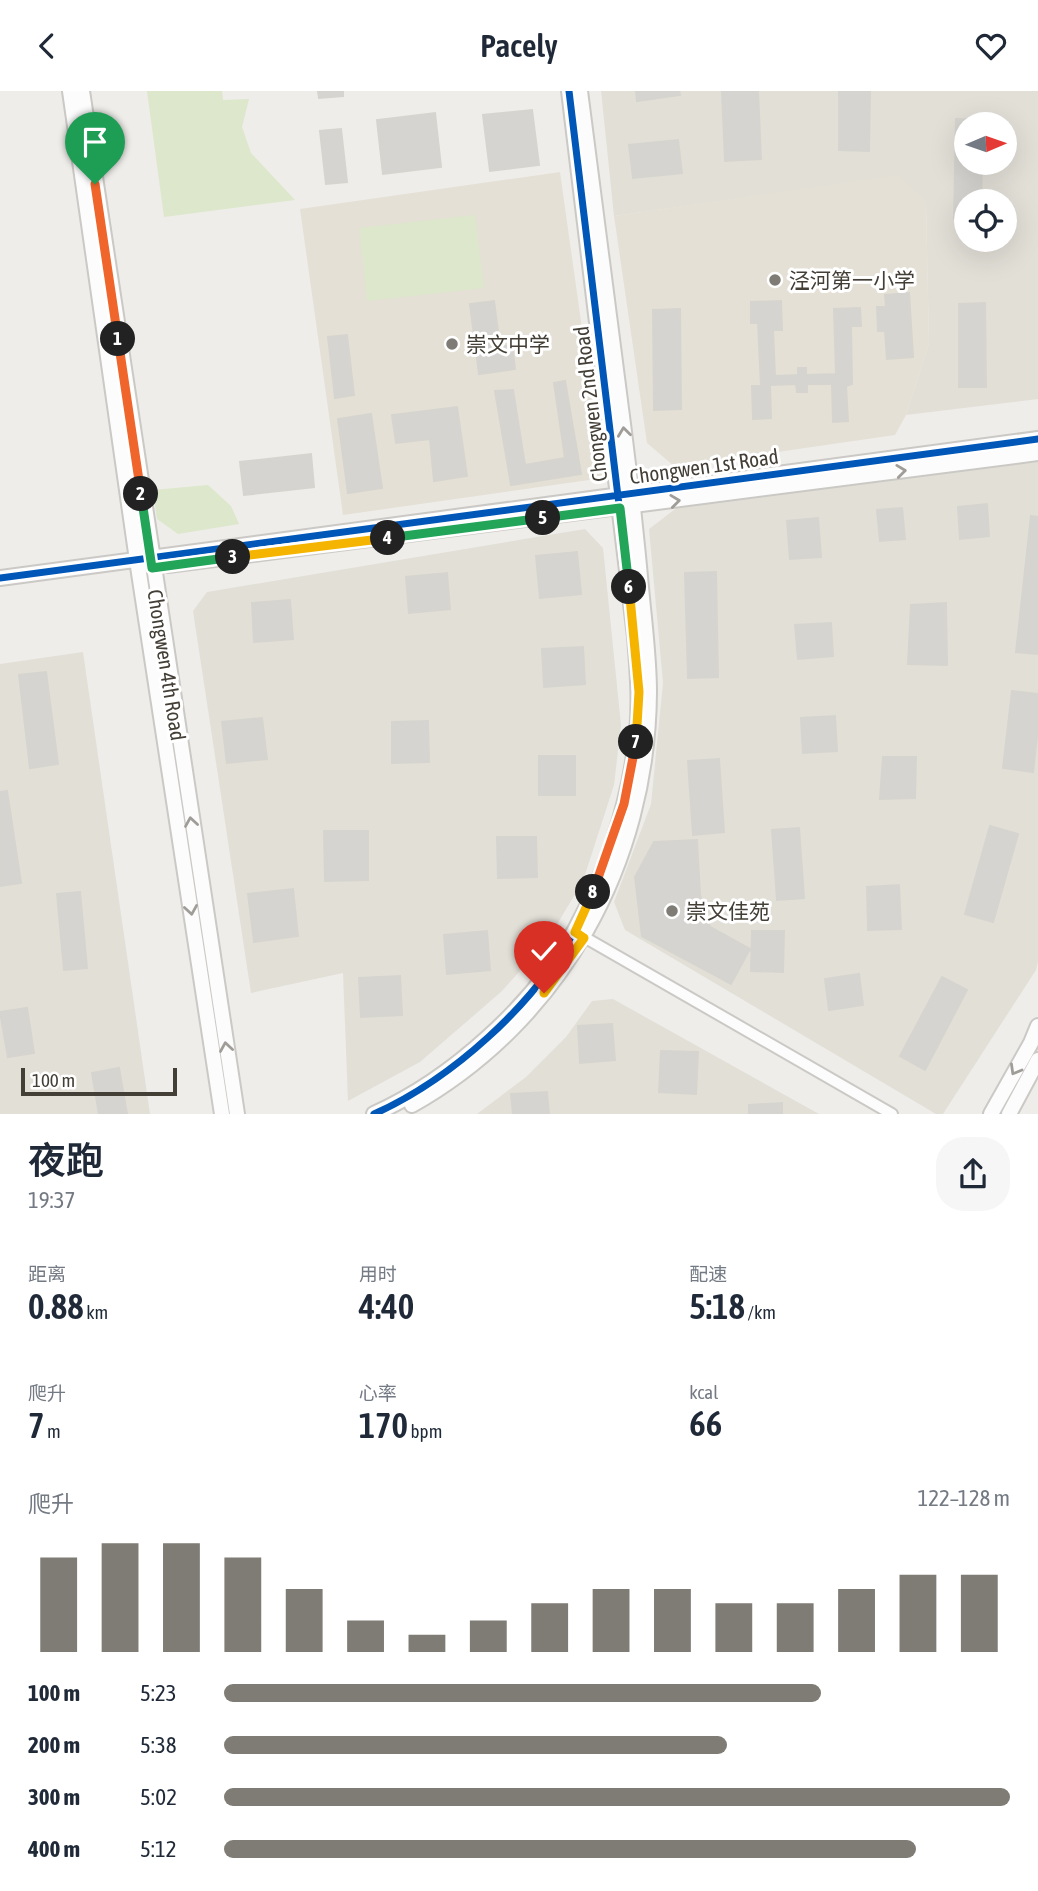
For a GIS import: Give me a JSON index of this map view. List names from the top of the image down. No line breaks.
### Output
{"streets":{"street":["Chongwen 2nd Road","Chongwen 1st Road","Chongwen 4th Road"]},"crossings":[["Chongwen 2nd Road","Chongwen 1st Road"],["Chongwen 1st Road","Chongwen 4th Road"]],"places":["泾河第一小学","崇文中学","崇文佳苑"],"scale_bar":"100 m","north":"right","page":{"header":"Pacely","pins":["1","2","5","4","3","6","7","8"],"scale":"100 m","heading":["夜跑","19:37"],"stats":[["距离","0.88 km"],["用时","4:40"],["配速","5:18 /km"],["爬升","7 m"],["心率","170 bpm"],["kcal","66"]],"chart":["爬升","122–128 m"],"list":[{"name":"100 m","note":"5:23"},{"name":"200 m","note":"5:38"},{"name":"300 m","note":"5:02"},{"name":"400 m","note":"5:12"}]}}
